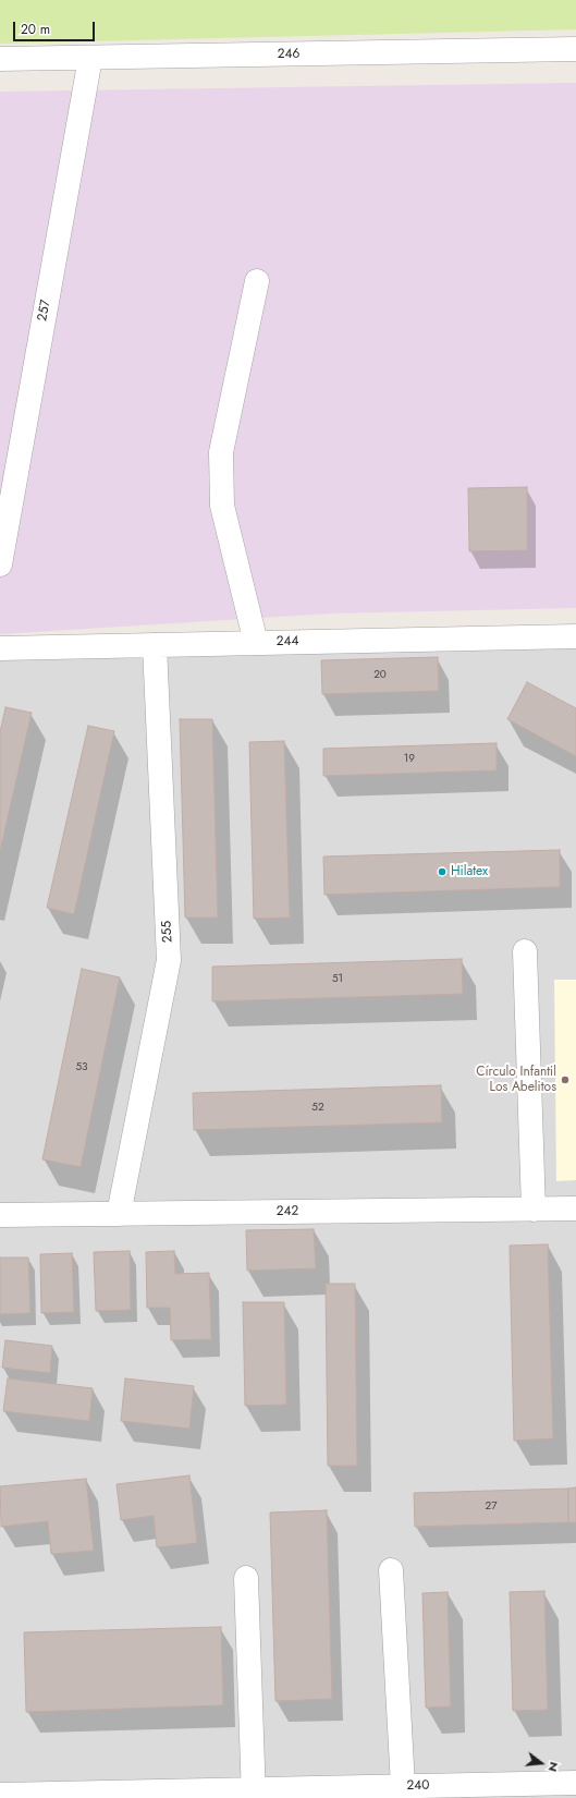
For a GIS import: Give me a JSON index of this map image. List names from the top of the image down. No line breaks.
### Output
{"streets":{"street":["246","257","244","255","242","240"]},"crossings":[["246","257"],["244","255"],["255","242"]],"places":["Hilatex","Círculo Infantil Los Abelitos"],"house_numbers":["20","19","51","53","52","27"],"scale_bar":"20 m","north":"right"}
